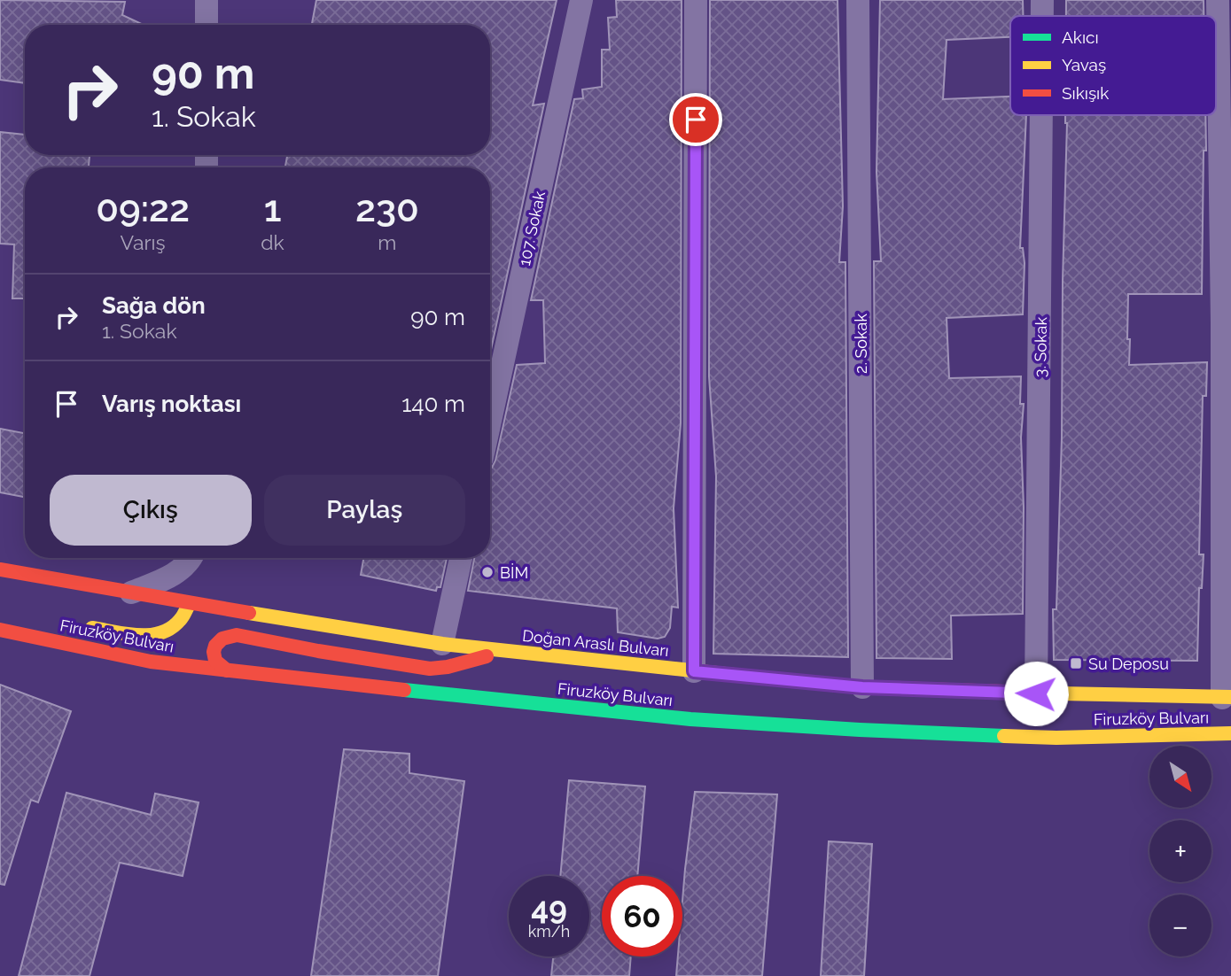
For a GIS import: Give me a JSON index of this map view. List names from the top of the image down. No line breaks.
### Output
{"streets":{"main road":["Firuzköy Bulvarı","Doğan Araslı Bulvarı"],"street":["107. Sokak","2. Sokak","3. Sokak"]},"crossings":[["2. Sokak","Doğan Araslı Bulvarı"],["3. Sokak","Doğan Araslı Bulvarı"]],"places":{"other":["BİM"],"transit":["Su Deposu"]},"legend":["Akıcı","Yavaş","Sıkışık"],"north":"bottom right","page":{"turn":["90 m","1. Sokak"],"eta":["09:22","Varış","1","dk","230","m"],"list":[{"name":"Sağa dön","note":"1. Sokak","value":"90 m"},{"name":"Varış noktası","value":"140 m"}],"buttons":["Çıkış","Paylaş"],"map_buttons":["+","−"],"speed":"49 km/h","limit":"60"}}
